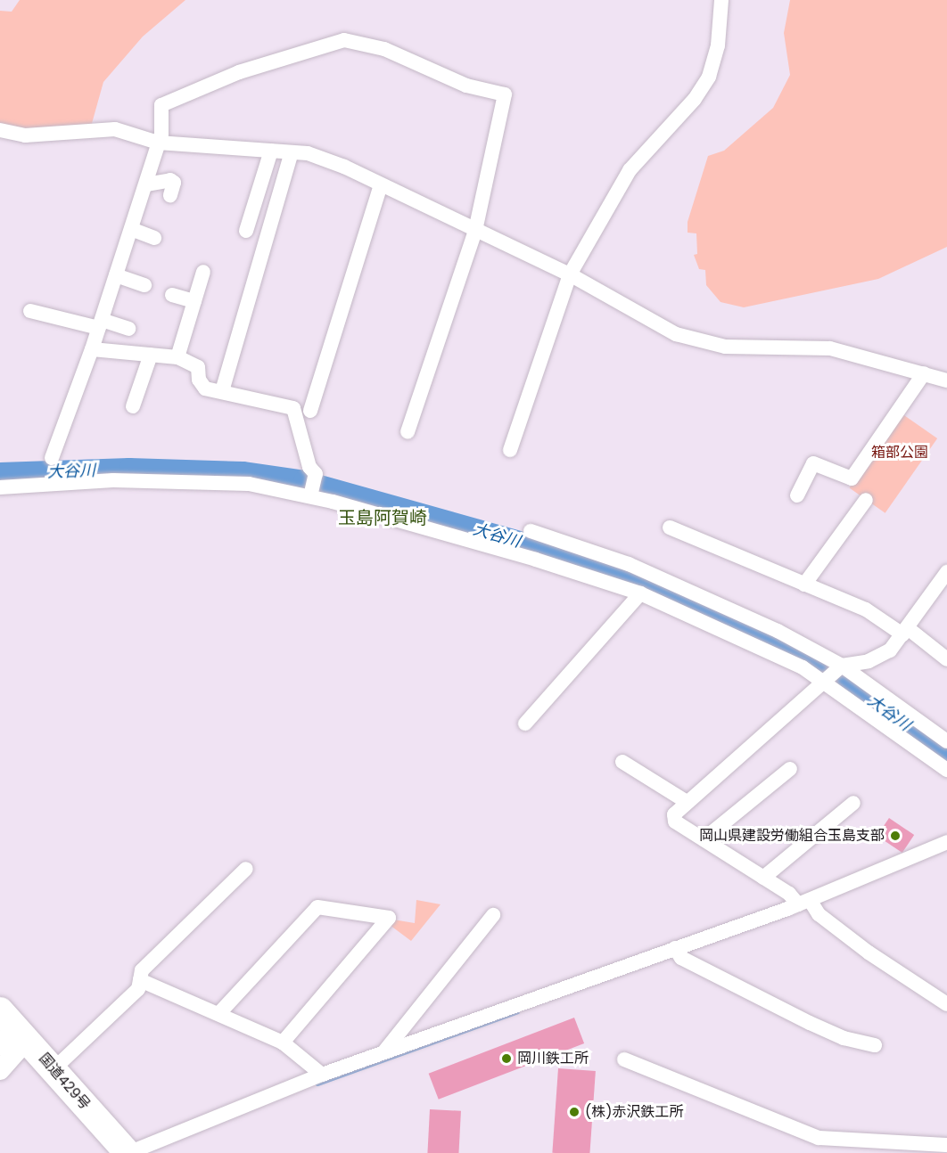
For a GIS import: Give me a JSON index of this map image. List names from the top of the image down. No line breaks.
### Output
{"streets":{"highway":["国道429号"]},"districts":["玉島阿賀崎"],"water":["大谷川"],"parks":["箱部公園"],"places":["岡山県建設労働組合玉島支部","岡川鉄工所","(株)赤沢鉄工所"]}
